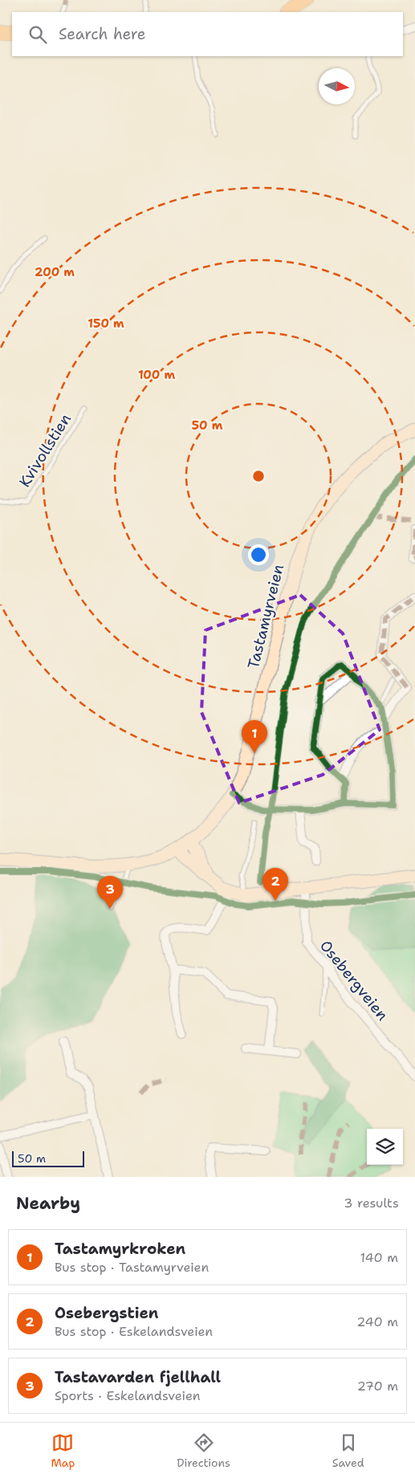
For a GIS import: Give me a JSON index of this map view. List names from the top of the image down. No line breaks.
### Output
{"streets":{"main road":["Tastamyrveien"],"street":["Osebergveien"],"lane":["Kvivollstien"]},"scale_bar":"50 m","north":"right","page":{"search":"Search here","pins":["1","2","3"],"scale":"50 m","heading":["Nearby","3 results"],"list":[{"mark":"1","name":"Tastamyrkroken","note":"Bus stop · Tastamyrveien","value":"140 m"},{"mark":"2","name":"Osebergstien","note":"Bus stop · Eskelandsveien","value":"240 m"},{"mark":"3","name":"Tastavarden fjellhall","note":"Sports · Eskelandsveien","value":"270 m"}],"nav":["Map","Directions","Saved"]},"rings":["200 m","150 m","100 m","50 m"]}
